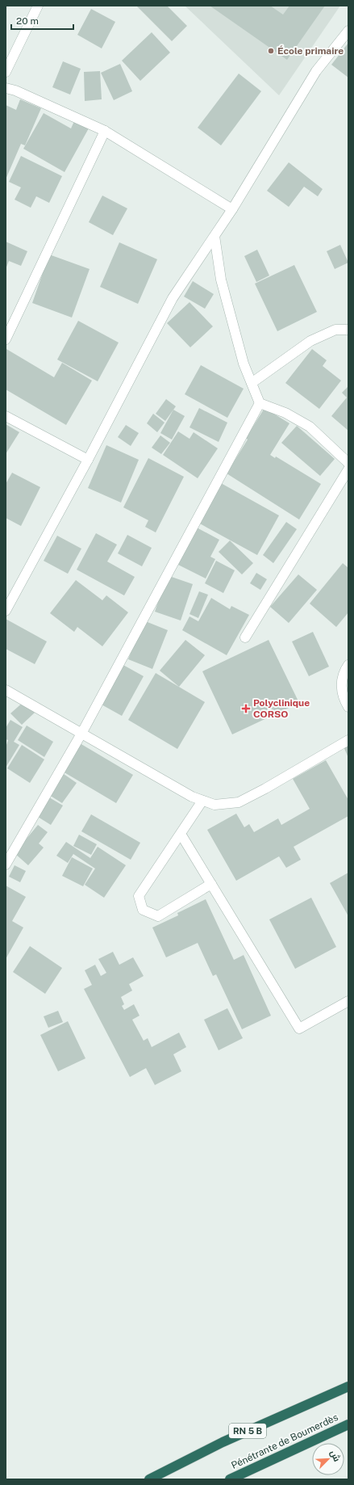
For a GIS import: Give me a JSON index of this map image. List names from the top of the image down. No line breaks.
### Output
{"streets":{"highway":["RN 5 B","Pénétrante de Boumerdès"]},"places":{"other":["École primaire"],"health":["Polyclinique CORSO"]},"scale_bar":"20 m","north":"top right"}
